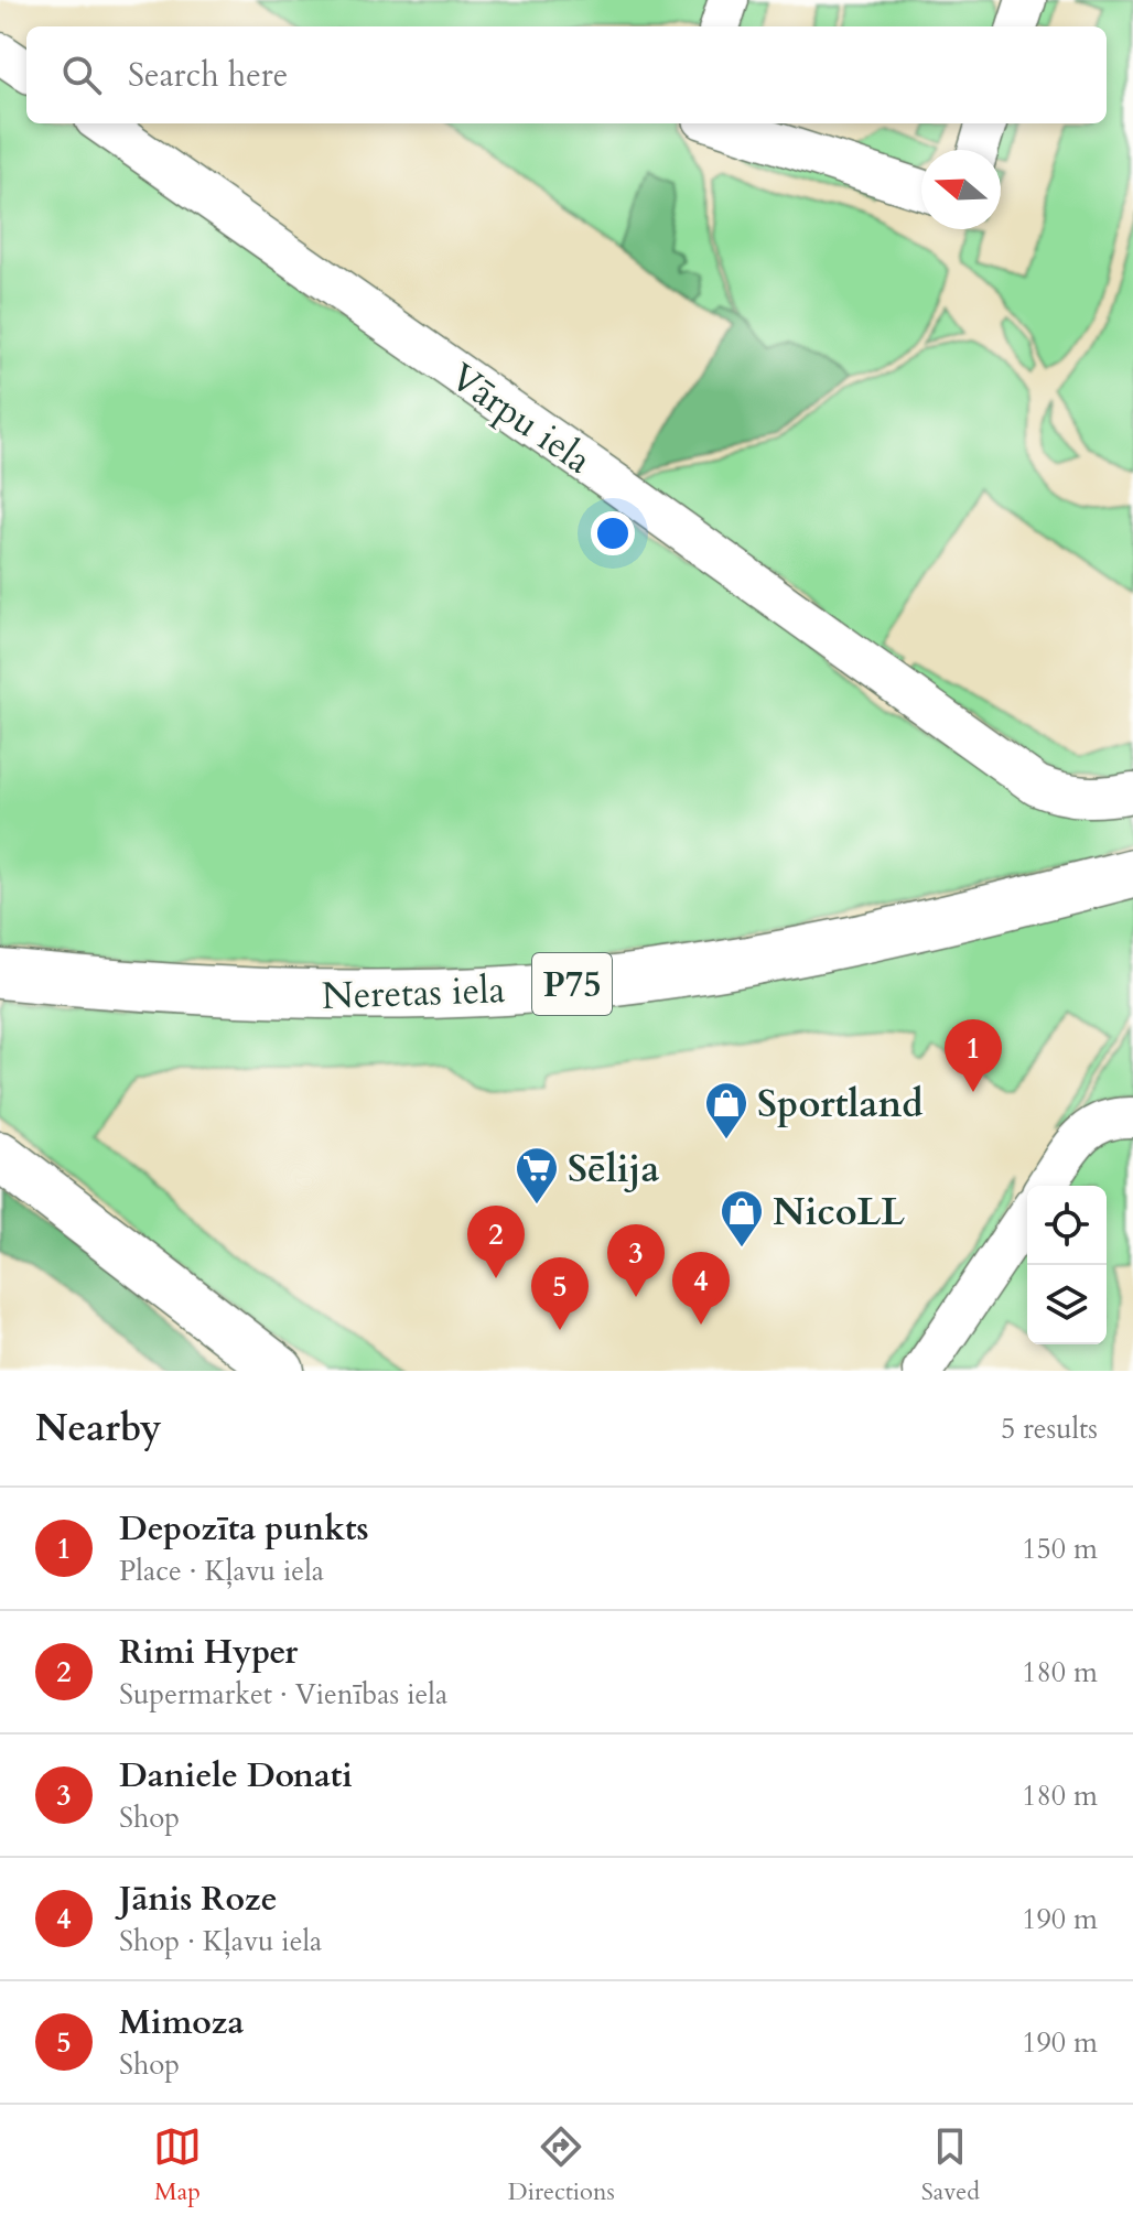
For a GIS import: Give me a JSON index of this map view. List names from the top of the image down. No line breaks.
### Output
{"streets":{"main road":["P75","Neretas iela"],"street":["Vārpu iela"]},"places":{"shop":["Sportland","NicoLL"],"supermarket":["Sēlija"]},"north":"left","page":{"search":"Search here","pins":["1","2","3","4","5"],"heading":["Nearby","5 results"],"list":[{"mark":"1","name":"Depozīta punkts","note":"Place · Kļavu iela","value":"150 m"},{"mark":"2","name":"Rimi Hyper","note":"Supermarket · Vienības iela","value":"180 m"},{"mark":"3","name":"Daniele Donati","note":"Shop","value":"180 m"},{"mark":"4","name":"Jānis Roze","note":"Shop · Kļavu iela","value":"190 m"},{"mark":"5","name":"Mimoza","note":"Shop","value":"190 m"}],"nav":["Map","Directions","Saved"]}}
